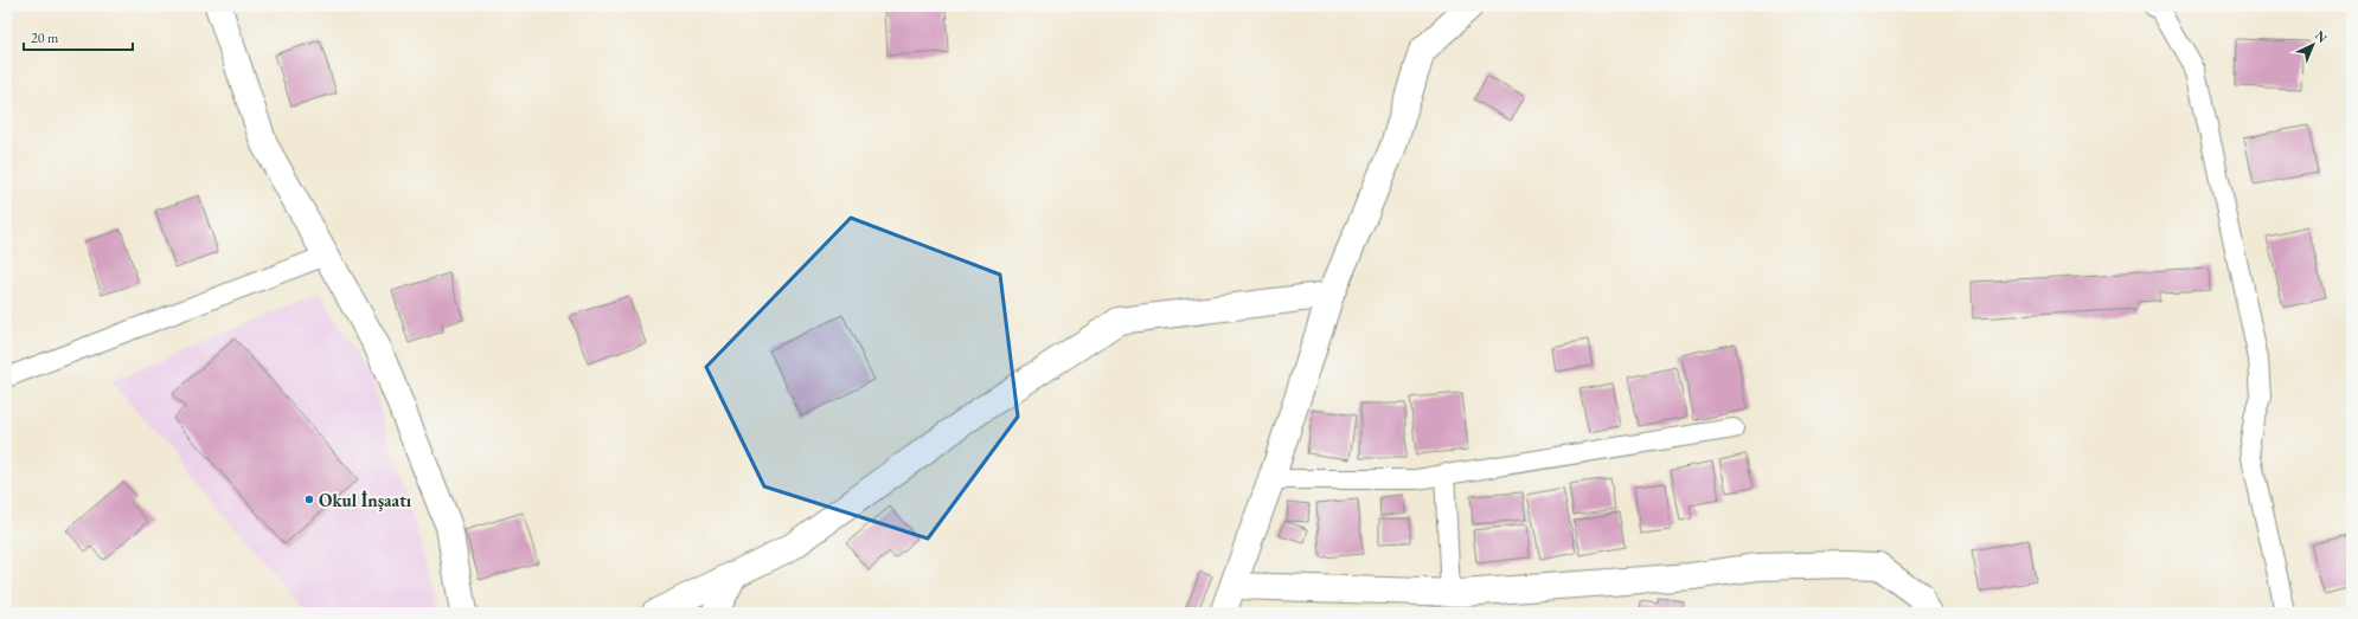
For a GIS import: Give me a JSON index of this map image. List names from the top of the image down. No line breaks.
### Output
{"places":["Okul İnşaatı"],"scale_bar":"20 m","north":"top right"}
